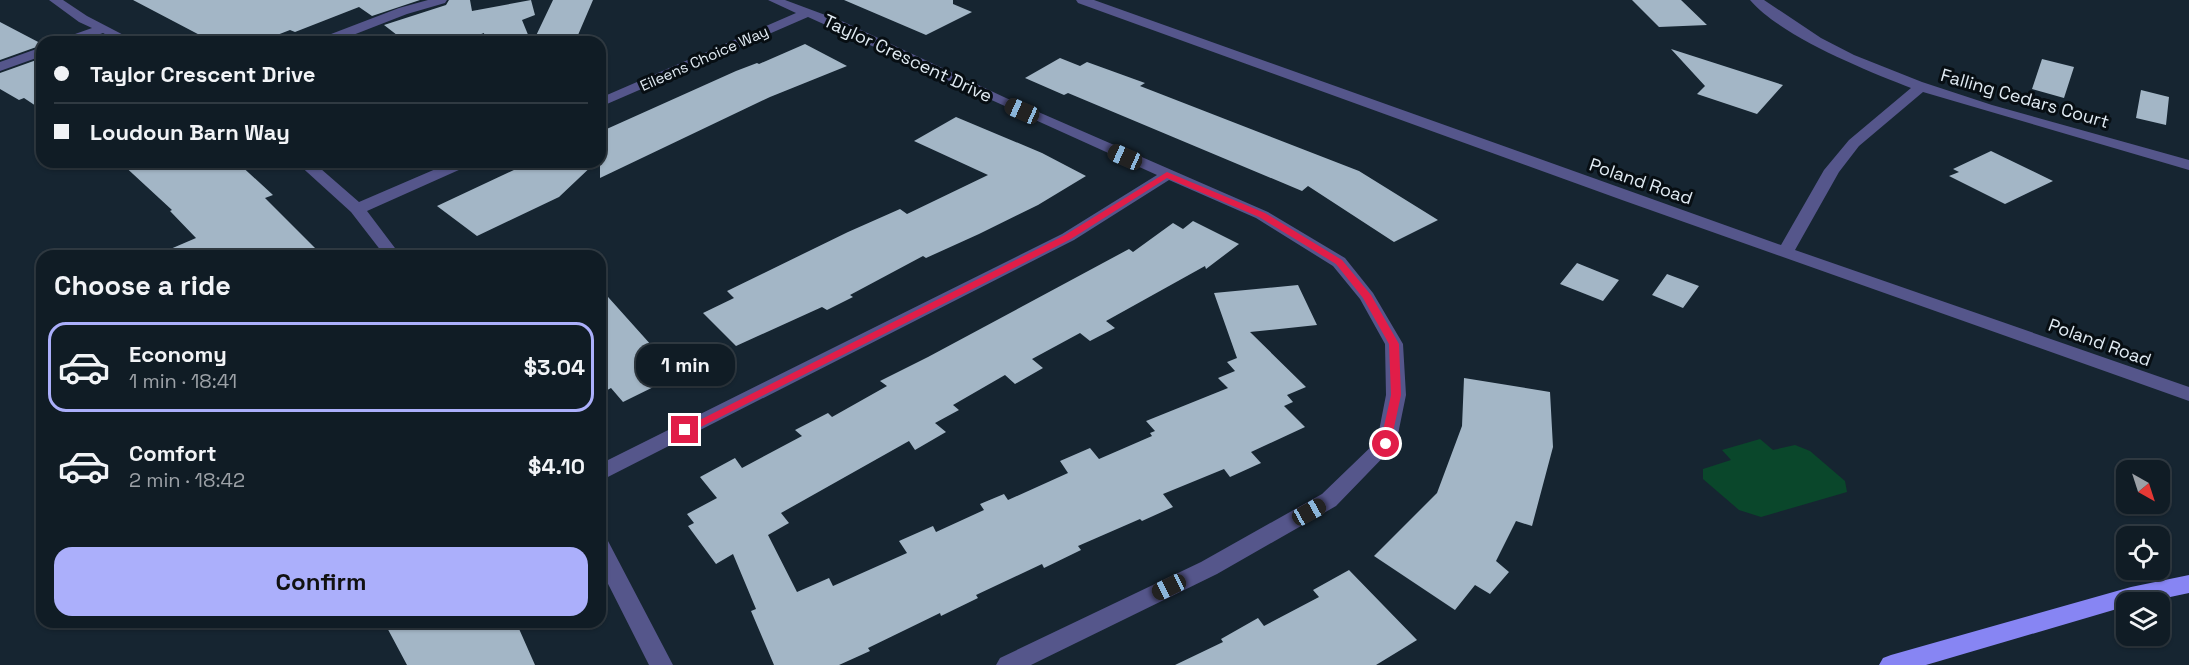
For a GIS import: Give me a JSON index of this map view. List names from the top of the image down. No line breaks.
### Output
{"streets":{"street":["Eileens Choice Way","Taylor Crescent Drive","Falling Cedars Court","Poland Road"]},"crossings":[["Eileens Choice Way","Taylor Crescent Drive"],["Falling Cedars Court","Poland Road"]],"north":"bottom right","page":{"banner":["Taylor Crescent Drive","Loudoun Barn Way"],"heading":"Choose a ride","list":[{"name":"Economy","note":"1 min · 18:41","value":"$3.04"},{"name":"Comfort","note":"2 min · 18:42","value":"$4.10"}],"bubble":"1 min","buttons":"Confirm"}}
